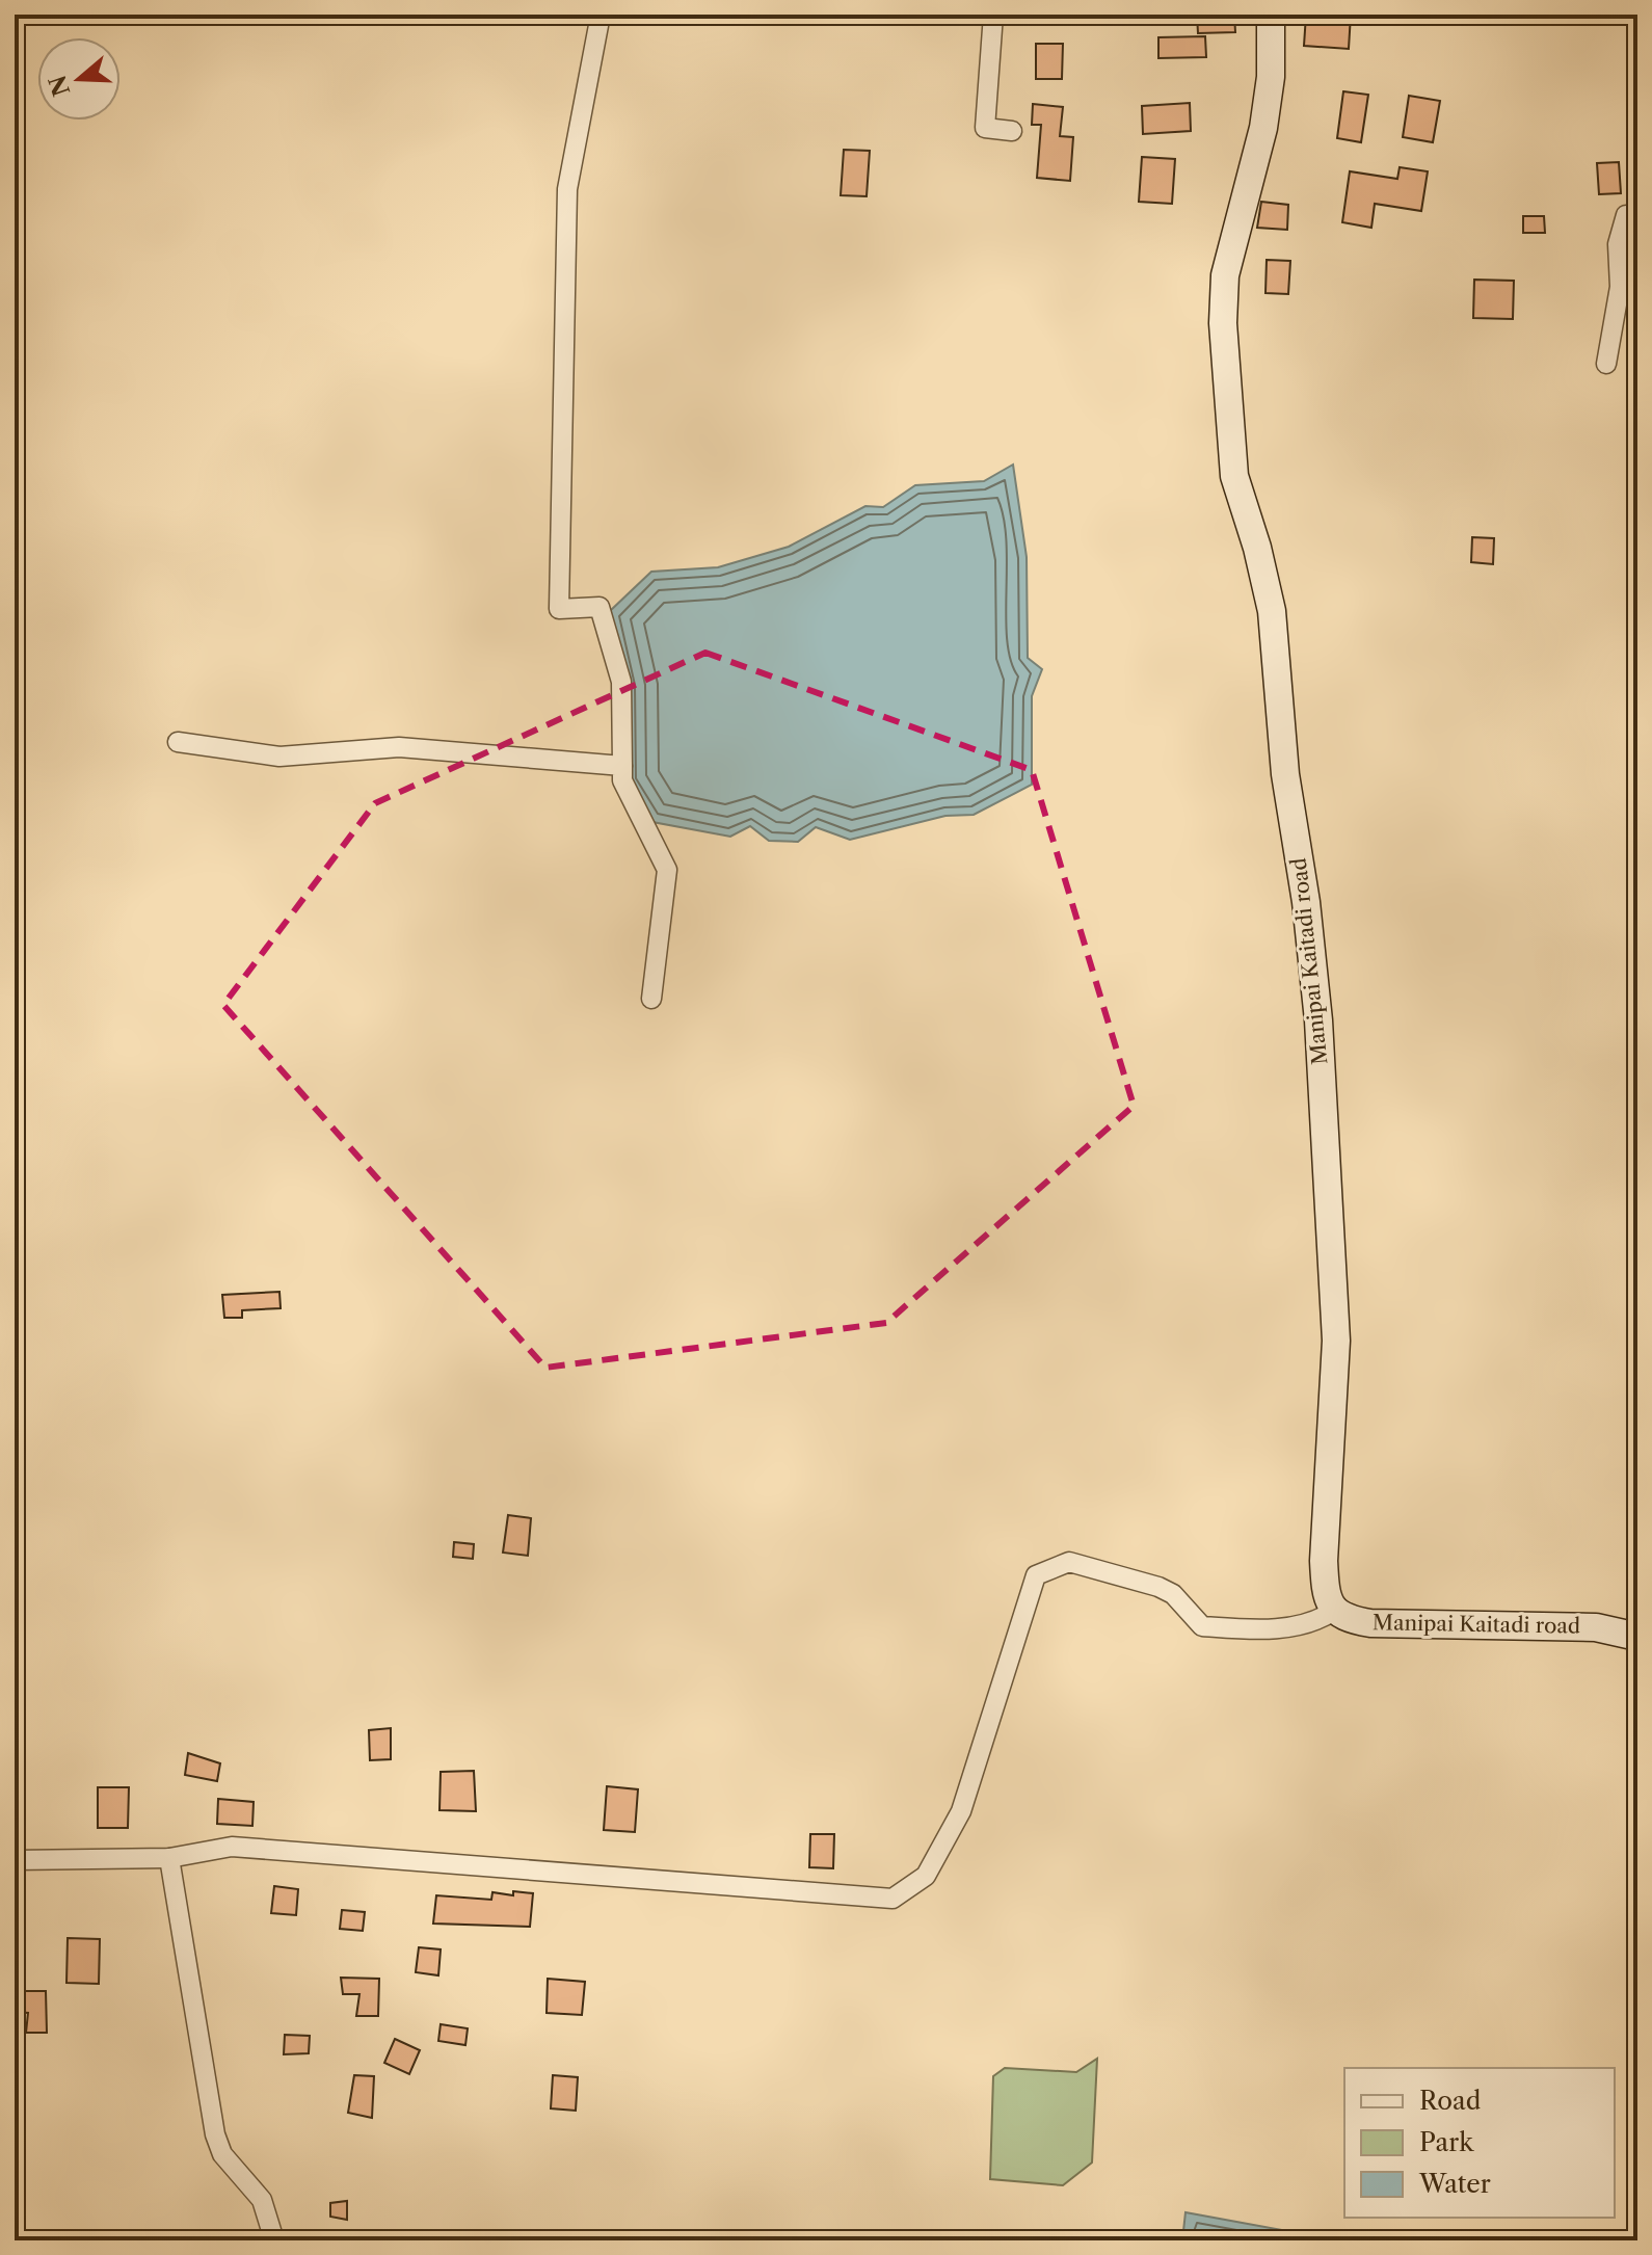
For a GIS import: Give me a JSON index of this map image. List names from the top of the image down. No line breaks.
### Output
{"streets":{"main road":["Manipai Kaitadi road"]},"legend":["Road","Park","Water"],"north":"left"}
